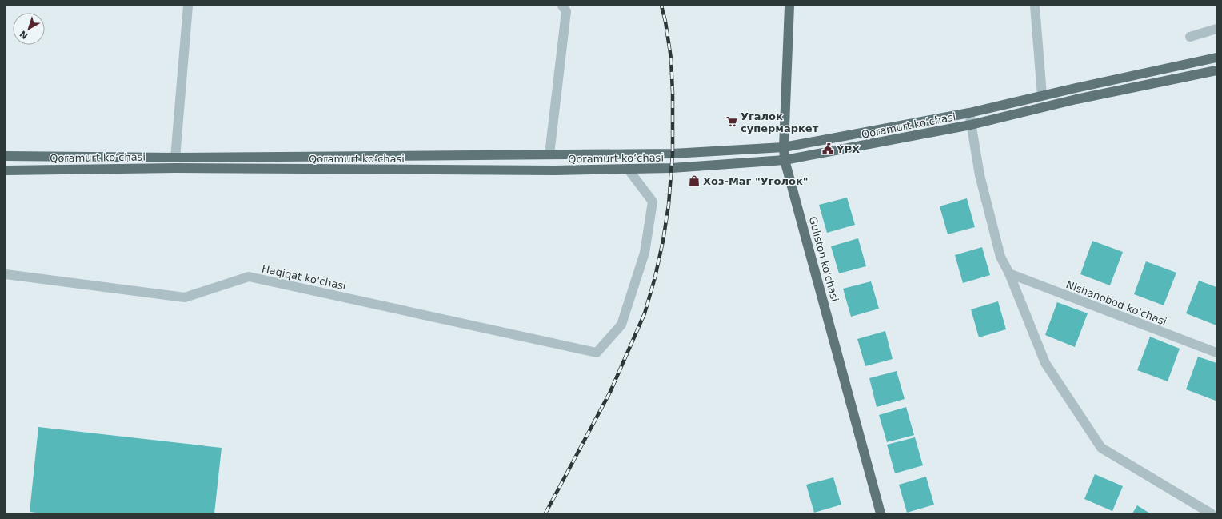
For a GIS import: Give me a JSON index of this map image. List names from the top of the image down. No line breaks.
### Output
{"streets":{"main road":["Qoramurt koʻchasi","Guliston ko'chasi"],"street":["Haqiqat ko'chasi","Nishanobod ko'chasi"]},"crossings":[["Qoramurt koʻchasi","Guliston ko'chasi"],["Qoramurt koʻchasi","Haqiqat ko'chasi"]],"places":{"supermarket":["Угалок супермаркет"],"public building":["YPX"],"shop":["Хоз-Маг \"Уголок\""]},"north":"bottom left"}
